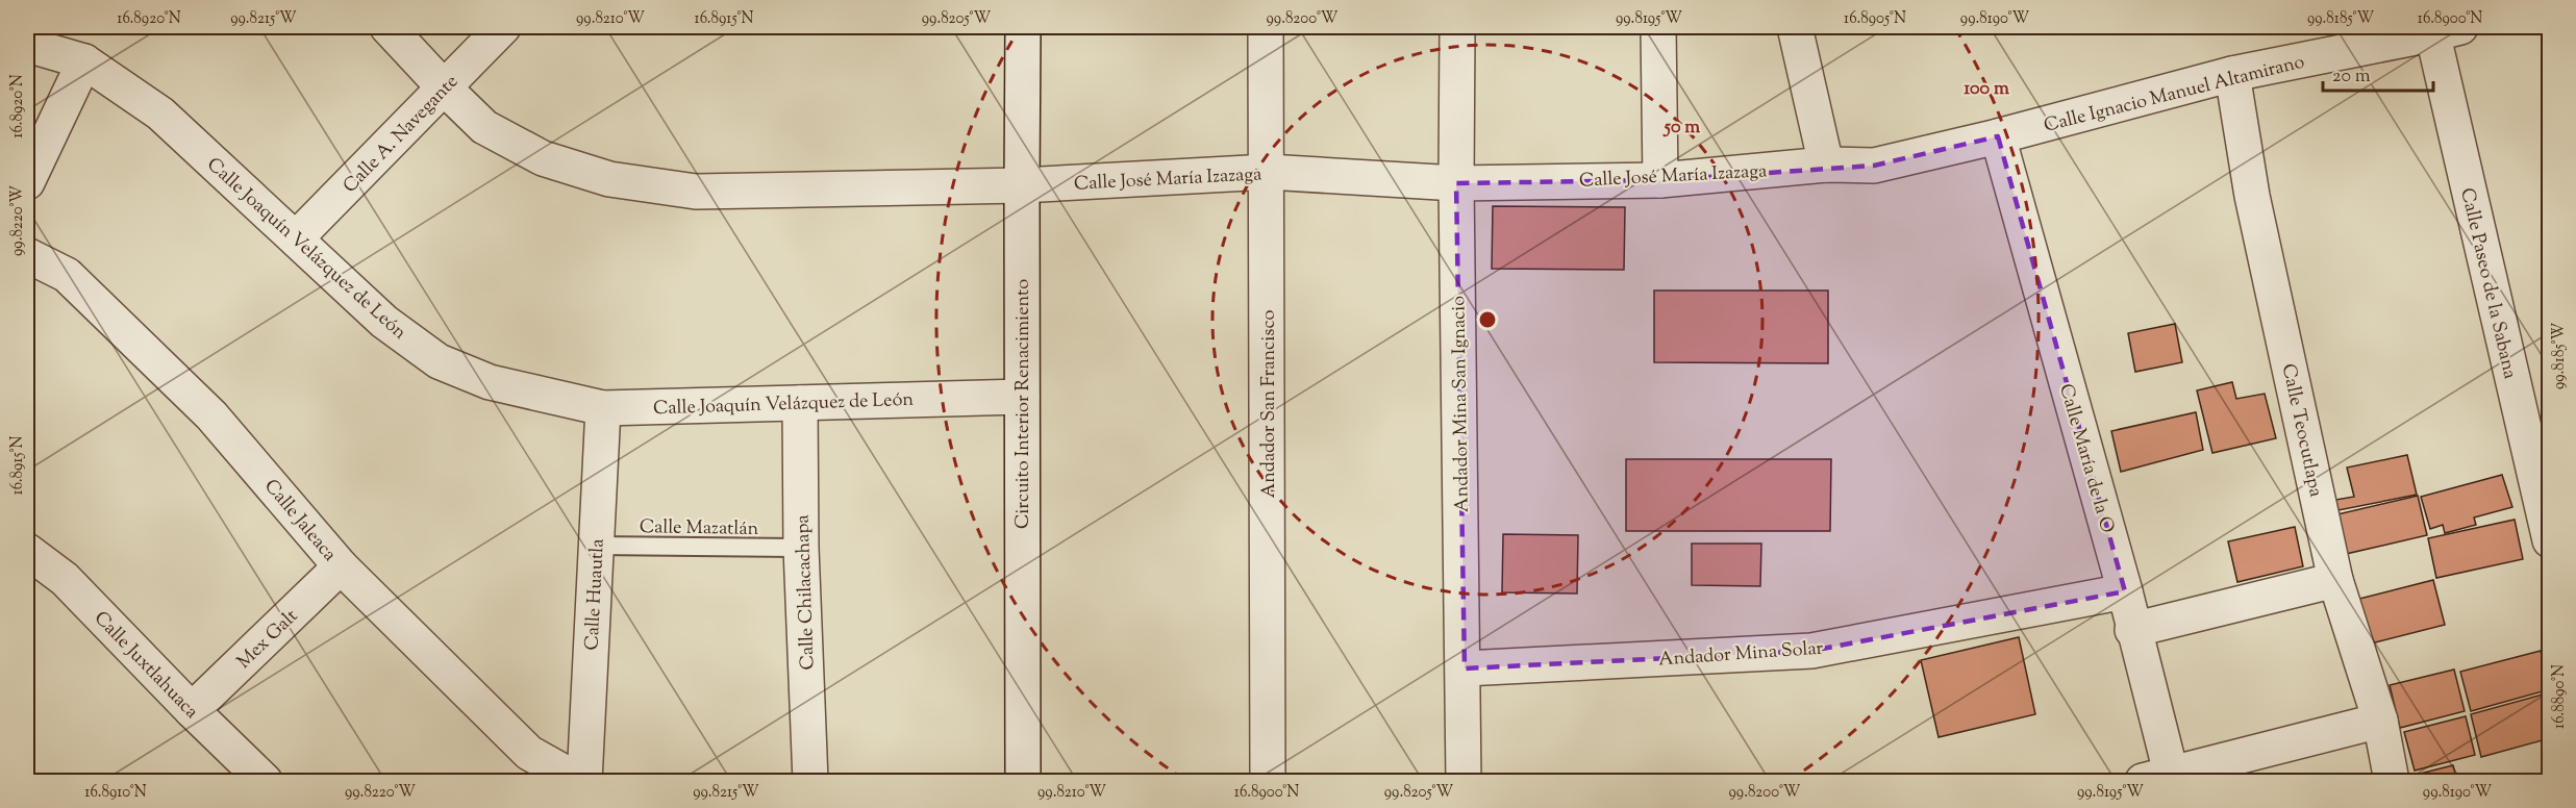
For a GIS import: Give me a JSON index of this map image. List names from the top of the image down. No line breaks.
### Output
{"streets":{"street":["Calle Ignacio Manuel Altamirano","Calle A. Navegante","Calle José María Izazaga","Calle Joaquín Velázquez de León","Calle Paseo de la Sabana","Circuito Interior Renacimiento","Andador San Francisco","Andador Mina San Ignacio","Calle Teocutlapa","Calle María de la O","Calle Jaleaca","Calle Chilacachapa","Calle Huautla","Mex Galt","Andador Mina Solar","Calle Juxtlahuaca"],"lane":["Calle Mazatlán"]},"crossings":[["Calle Ignacio Manuel Altamirano","Calle José María Izazaga"],["Calle Ignacio Manuel Altamirano","Calle Paseo de la Sabana"],["Calle Ignacio Manuel Altamirano","Calle Teocutlapa"],["Calle Ignacio Manuel Altamirano","Calle María de la O"],["Calle A. Navegante","Calle José María Izazaga"],["Calle A. Navegante","Calle Joaquín Velázquez de León"],["Calle José María Izazaga","Circuito Interior Renacimiento"],["Calle José María Izazaga","Andador San Francisco"],["Calle José María Izazaga","Andador Mina San Ignacio"],["Calle José María Izazaga","Calle María de la O"],["Calle Joaquín Velázquez de León","Circuito Interior Renacimiento"],["Calle Joaquín Velázquez de León","Calle Chilacachapa"],["Calle Joaquín Velázquez de León","Calle Huautla"],["Andador Mina San Ignacio","Andador Mina Solar"],["Calle María de la O","Andador Mina Solar"],["Calle Jaleaca","Mex Galt"],["Calle Mazatlán","Calle Chilacachapa"],["Calle Mazatlán","Calle Huautla"],["Mex Galt","Calle Juxtlahuaca"]],"scale_bar":"20 m","coordinates":["16.8920°N","99.8215°W","99.8210°W","16.8915°N","99.8205°W","99.8200°W","99.8195°W","16.8905°N","99.8190°W","99.8185°W","16.8900°N","99.8220°W","16.8890°N","16.8910°N"],"rings":["100 m","50 m"]}
